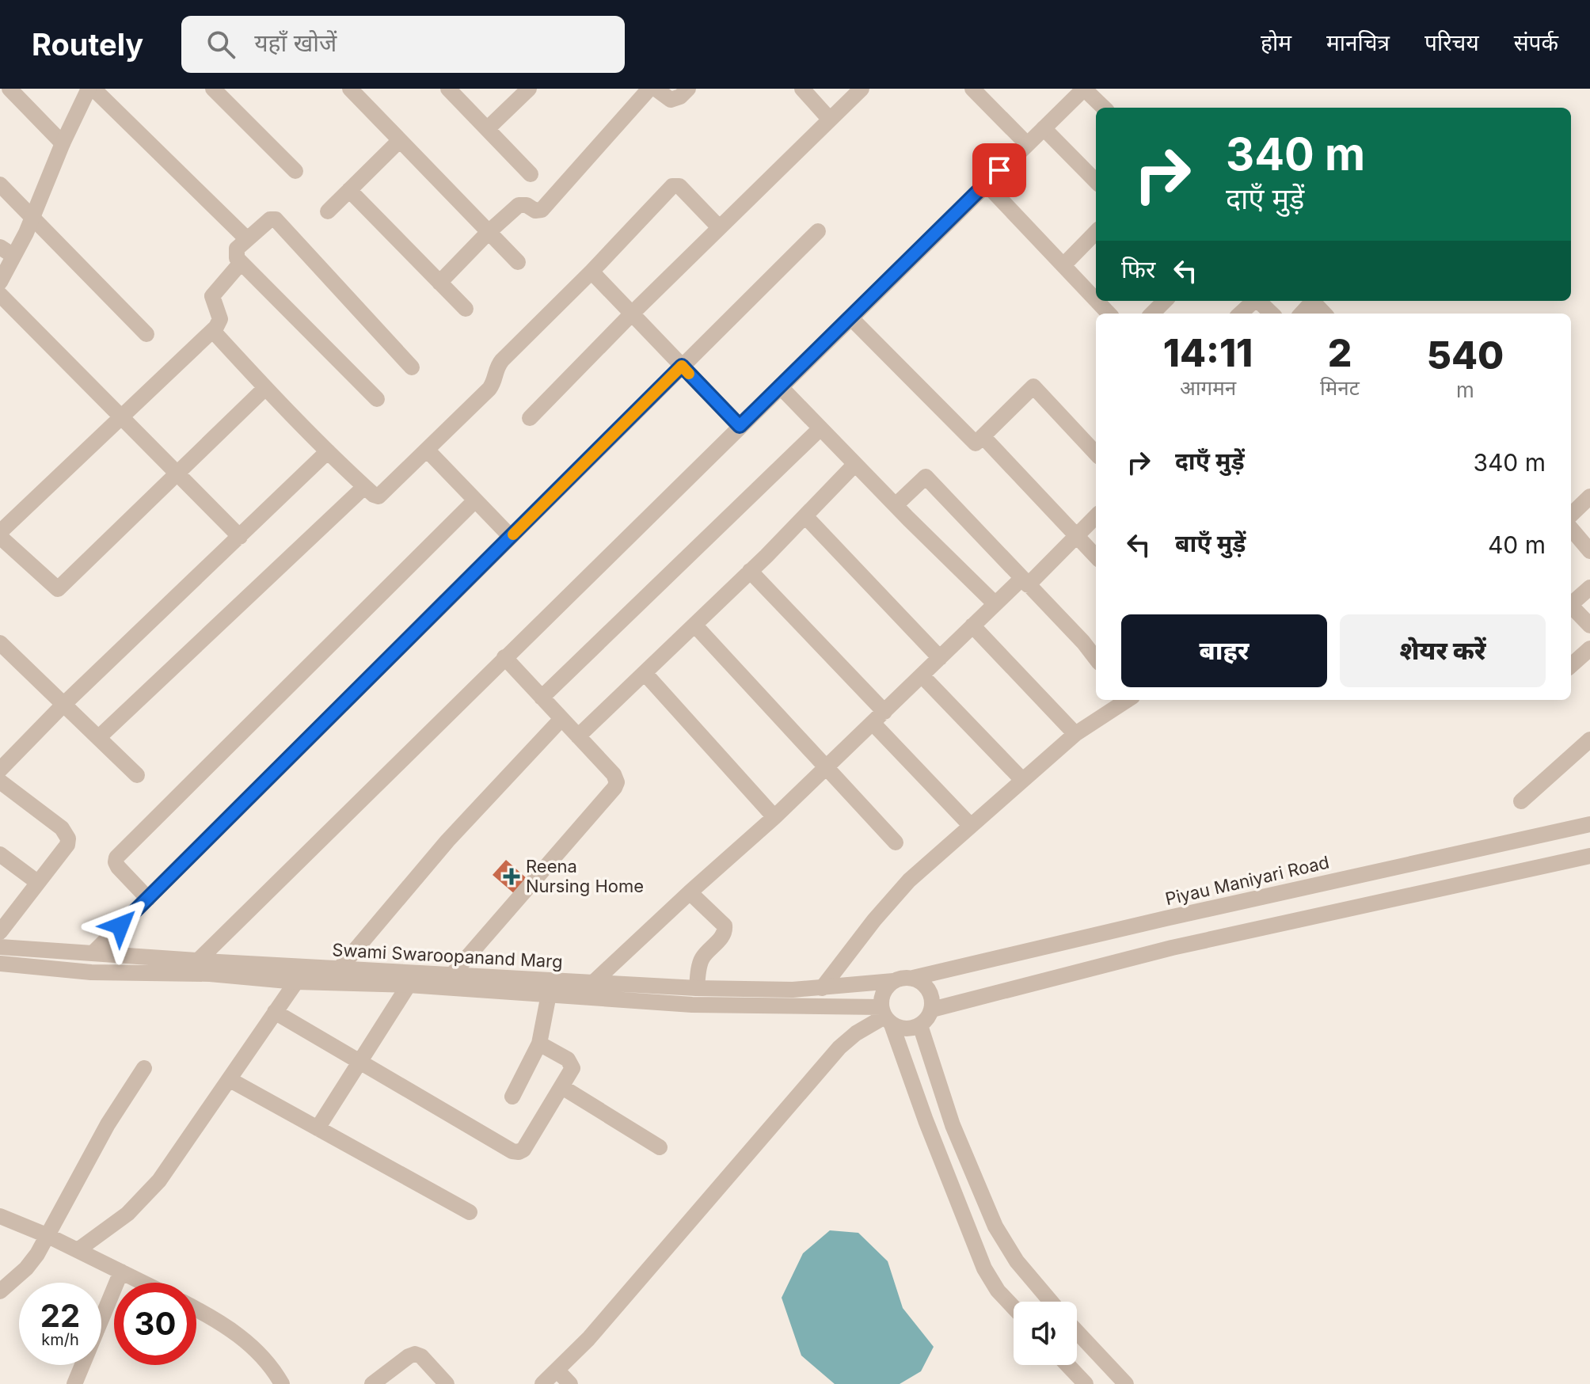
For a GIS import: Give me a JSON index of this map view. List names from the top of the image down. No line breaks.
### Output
{"streets":{"street":["Piyau Maniyari Road","Swami Swaroopanand Marg"]},"crossings":[["Piyau Maniyari Road","Swami Swaroopanand Marg"]],"places":{"health":["Reena Nursing Home"]},"page":{"header":"Routely","search":"यहाँ खोजें","nav":["होम","मानचित्र","परिचय","संपर्क"],"turn":["340 m","दाएँ मुड़ें"],"then":"फिर","eta":["14:11","आगमन","2","मिनट","540","m"],"list":[{"name":"दाएँ मुड़ें","value":"340 m"},{"name":"बाएँ मुड़ें","value":"40 m"}],"buttons":["बाहर","शेयर करें"],"speed":"22 km/h","limit":"30"}}
